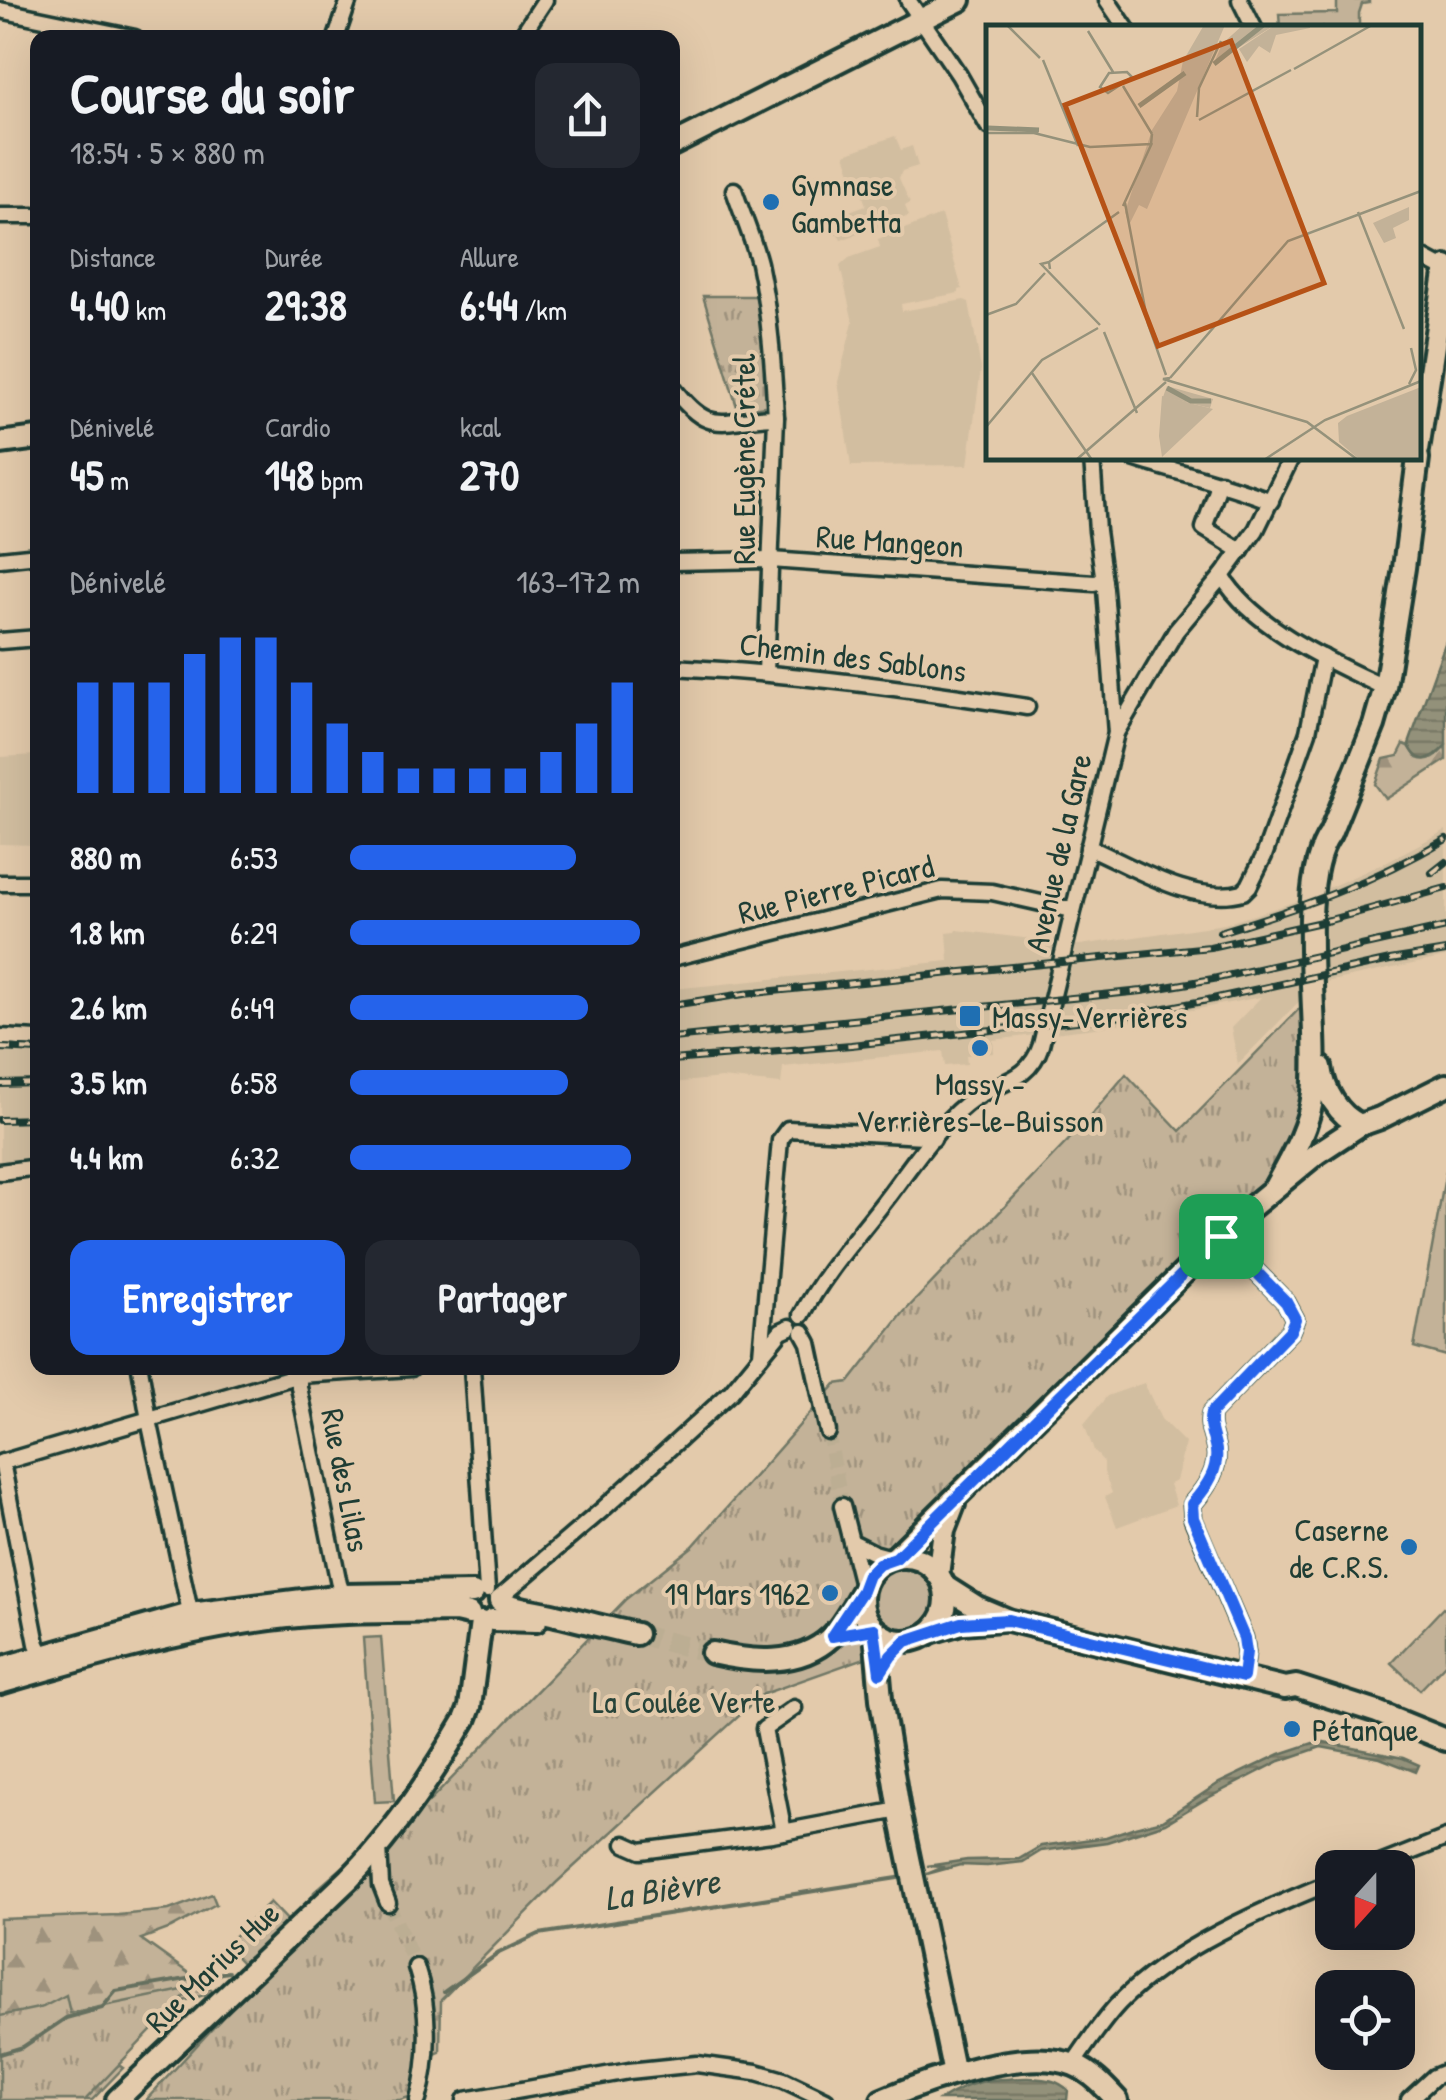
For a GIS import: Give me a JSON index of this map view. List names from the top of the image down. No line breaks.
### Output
{"streets":{"main road":["Rue Marius Hue"],"street":["Rue Eugène Crétel","Rue Mangeon","Chemin des Sablons","Avenue de la Gare","Rue Pierre Picard","Rue des Lilas"]},"crossings":[["Rue Eugène Crétel","Rue Mangeon"],["Rue Eugène Crétel","Chemin des Sablons"],["Avenue de la Gare","Rue Pierre Picard"]],"water":["La Bièvre"],"parks":["La Coulée Verte"],"places":{"other":["Gymnase Gambetta","Massy - Verrières-le-Buisson","Caserne de C.R.S.","19 Mars 1962","Pétanque"],"transit":["Massy-Verrières"]},"north":"bottom","page":{"heading":["Course du soir","18:54 · 5 × 880 m"],"stats":[["Distance","4.40 km"],["Durée","29:38"],["Allure","6:44 /km"],["Dénivelé","45 m"],["Cardio","148 bpm"],["kcal","270"]],"chart":["Dénivelé","163–172 m"],"list":[{"name":"880 m","note":"6:53"},{"name":"1.8 km","note":"6:29"},{"name":"2.6 km","note":"6:49"},{"name":"3.5 km","note":"6:58"},{"name":"4.4 km","note":"6:32"}],"buttons":["Enregistrer","Partager"]}}
